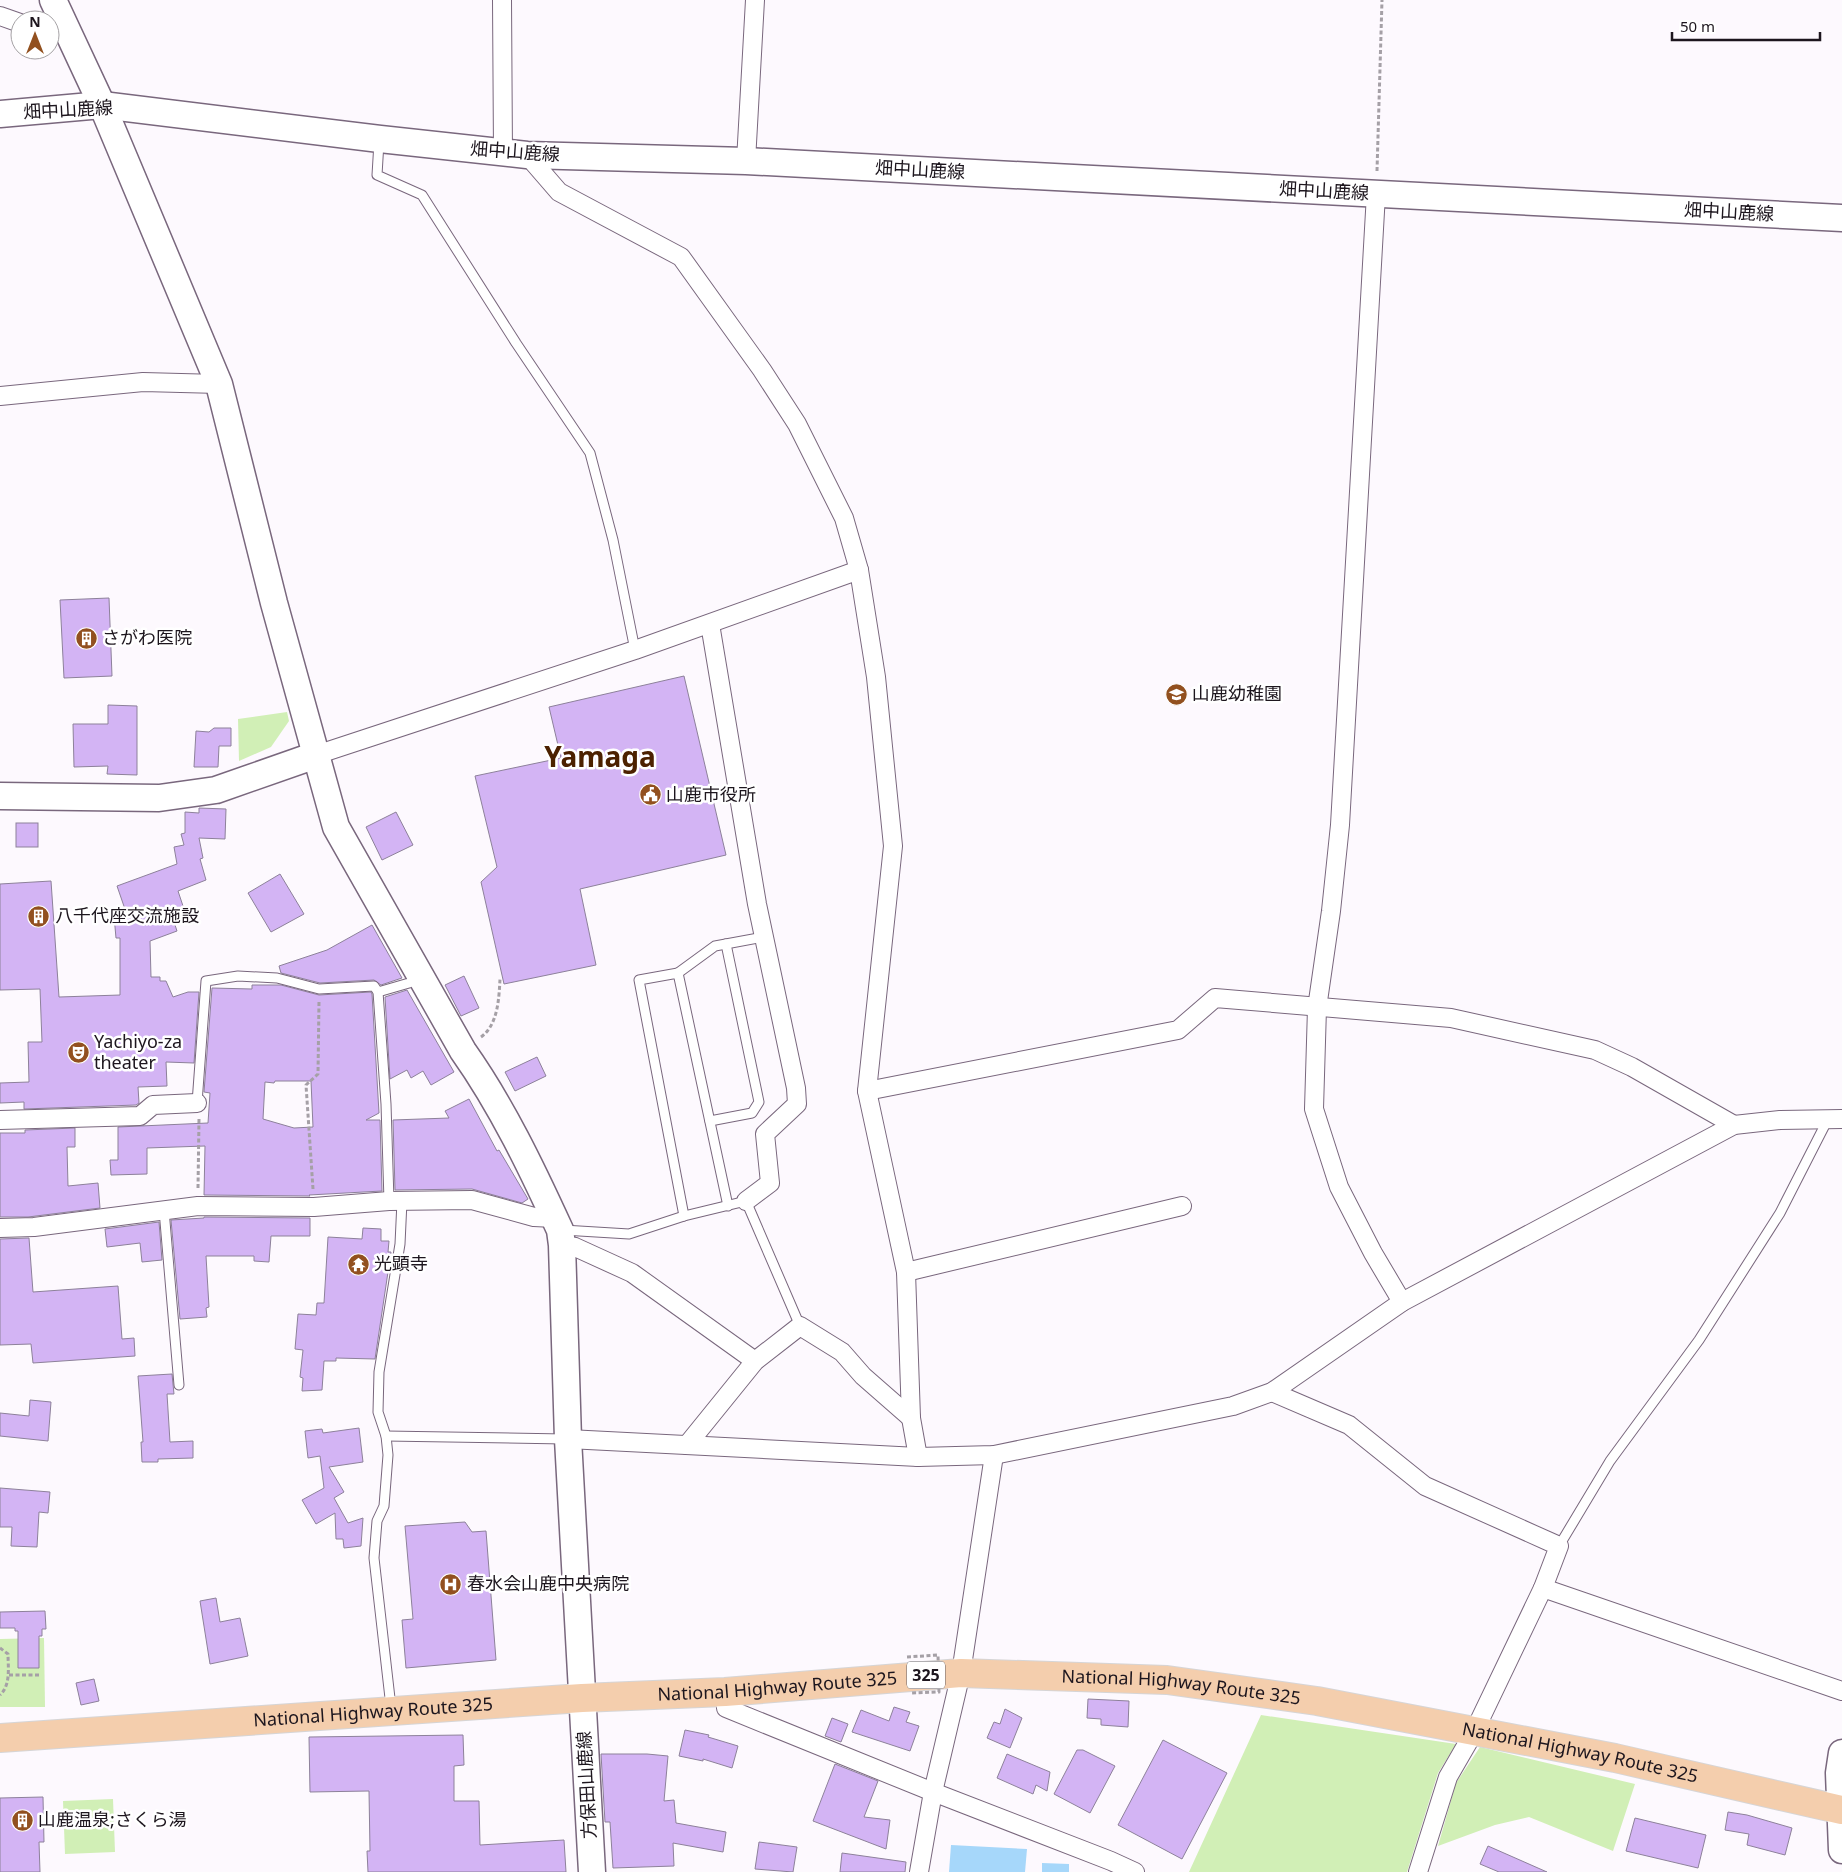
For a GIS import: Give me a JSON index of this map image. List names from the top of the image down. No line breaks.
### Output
{"streets":{"highway":["325","National Highway Route 325"],"street":["畑中山鹿線","方保田山鹿線"]},"crossings":[["National Highway Route 325","方保田山鹿線"]],"districts":["Yamaga"],"places":{"building":["さがわ医院","八千代座交流施設","山鹿温泉;さくら湯"],"school or university":["山鹿幼稚園"],"public building":["山鹿市役所"],"theatre":["Yachiyo-za theater"],"temple":["光顕寺"],"hospital":["春水会山鹿中央病院"]},"scale_bar":"50 m","north":"top"}
